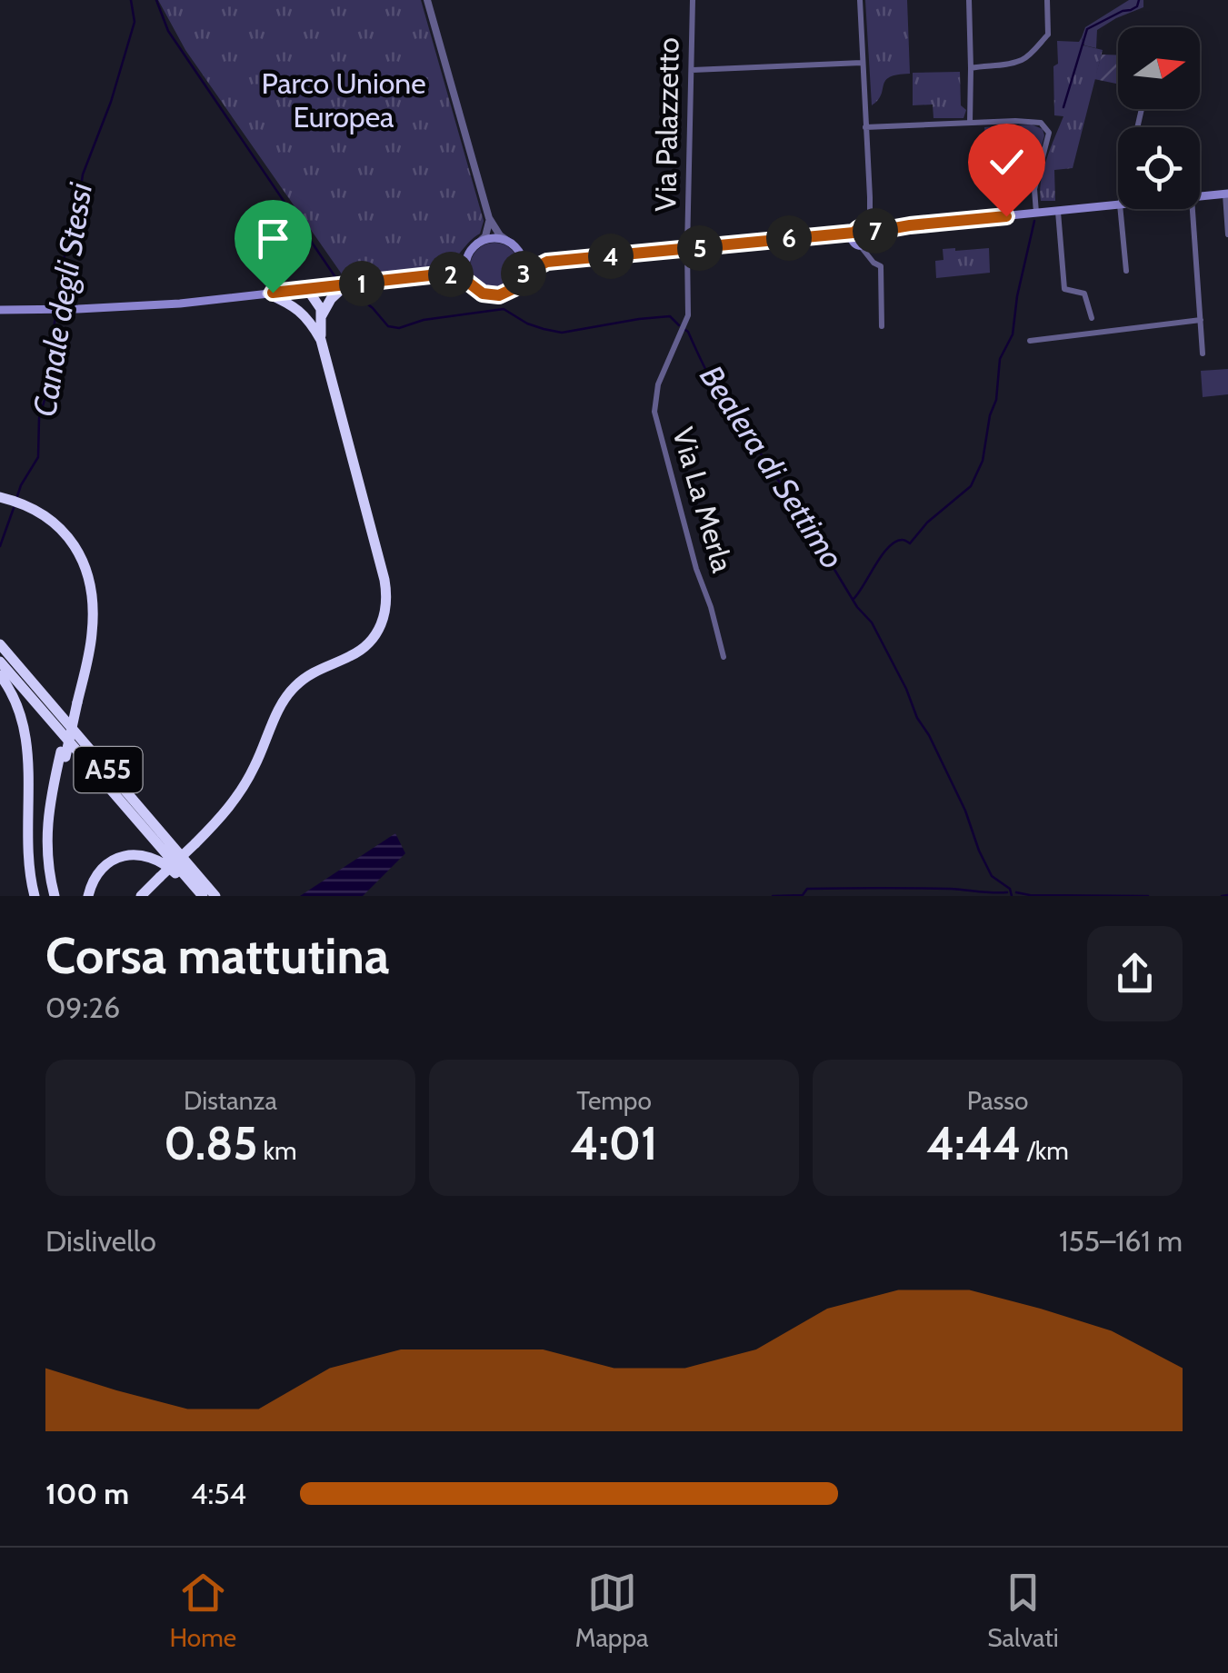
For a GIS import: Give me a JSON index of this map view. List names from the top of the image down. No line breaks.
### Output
{"streets":{"highway":["A55"],"street":["Via Palazzetto","Via La Merla"]},"crossings":[["Via Palazzetto","Via La Merla"]],"water":["Canale degli Stessi","Bealera di Settimo"],"parks":["Parco Unione Europea"],"north":"right","page":{"pins":["7","6","5","4","3","2","1"],"heading":["Corsa mattutina","09:26"],"stats":[["Distanza","0.85 km"],["Tempo","4:01"],["Passo","4:44 /km"]],"chart":["Dislivello","155–161 m"],"list":[{"name":"100 m","note":"4:54"}],"tabs":["Home","Mappa","Salvati"]}}
